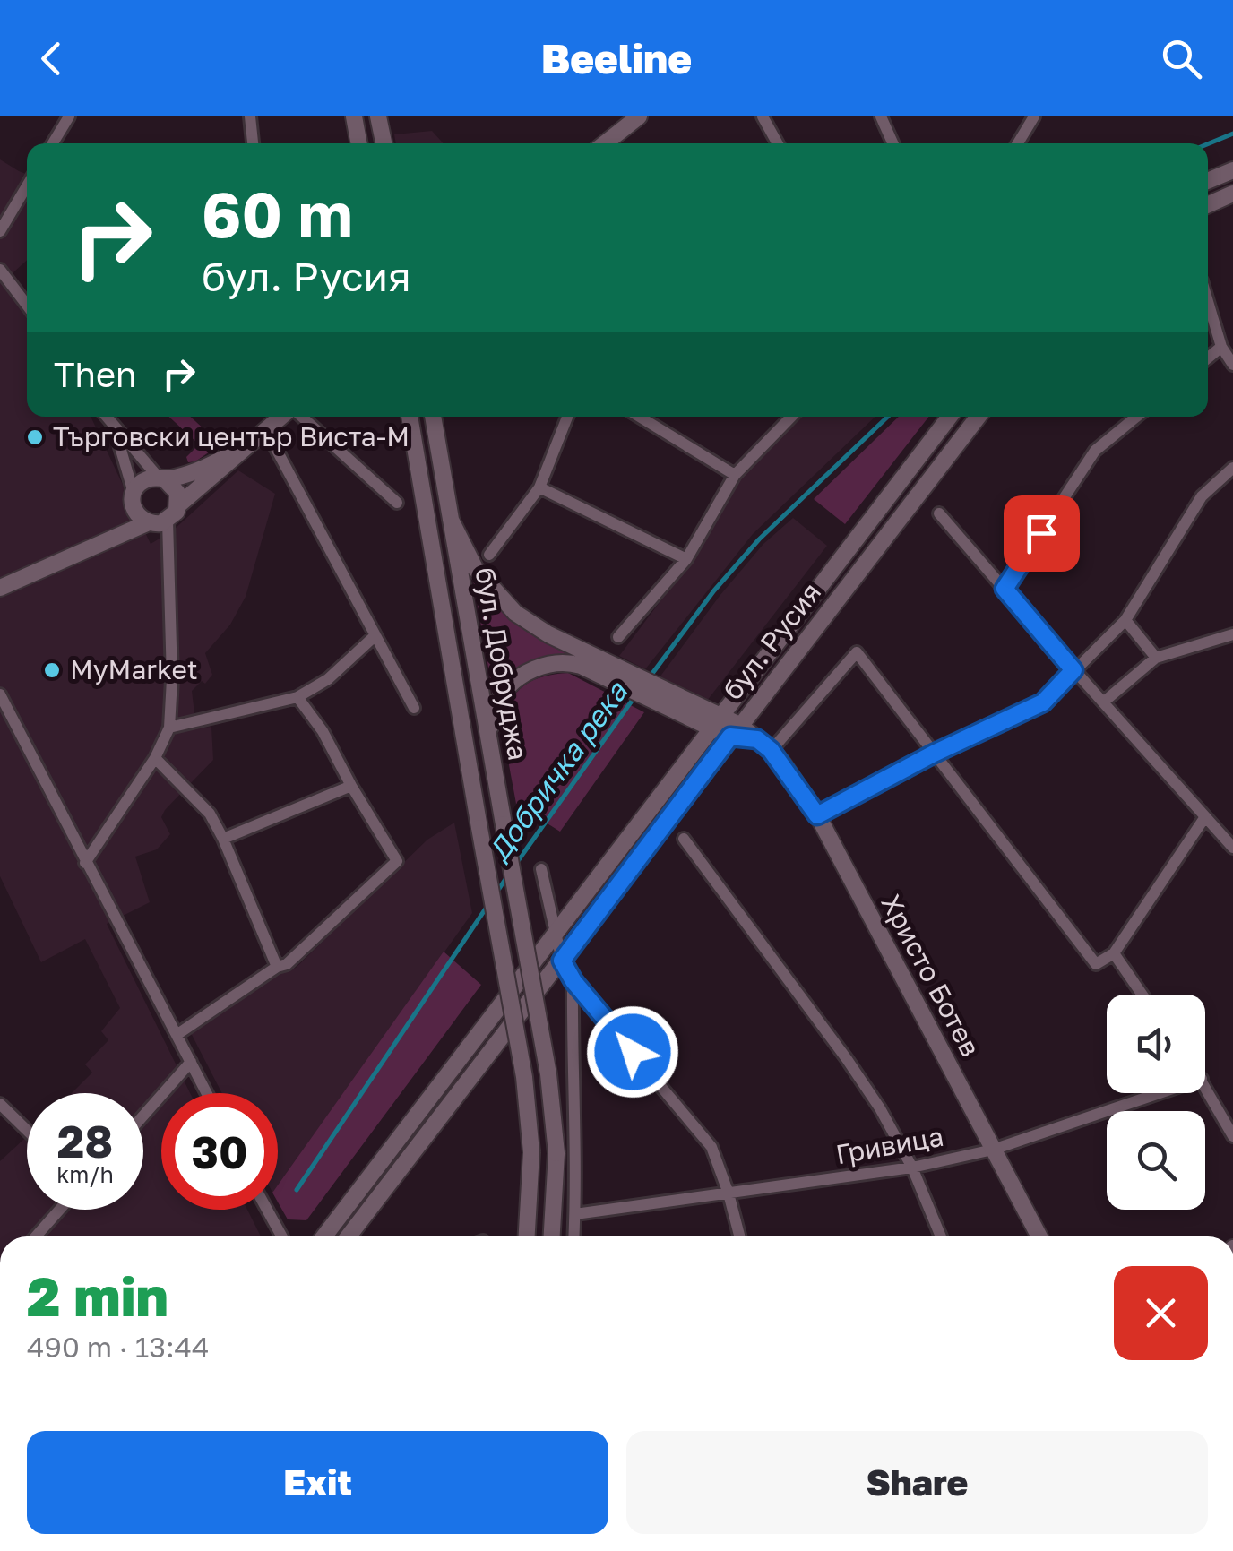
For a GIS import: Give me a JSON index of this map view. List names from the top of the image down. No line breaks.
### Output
{"streets":{"main road":["бул. Русия","бул. Добруджа","Христо Ботев"],"street":["Гривица"]},"crossings":[["бул. Русия","Христо Ботев"],["Христо Ботев","Гривица"]],"water":["Добричка река"],"places":["Търговски център Виста-М","MyMarket"],"page":{"header":"Beeline","turn":["60 m","бул. Русия"],"then":"Then","speed":"28 km/h","limit":"30","heading":["2 min","490 m · 13:44"],"buttons":["Exit","Share"]}}
